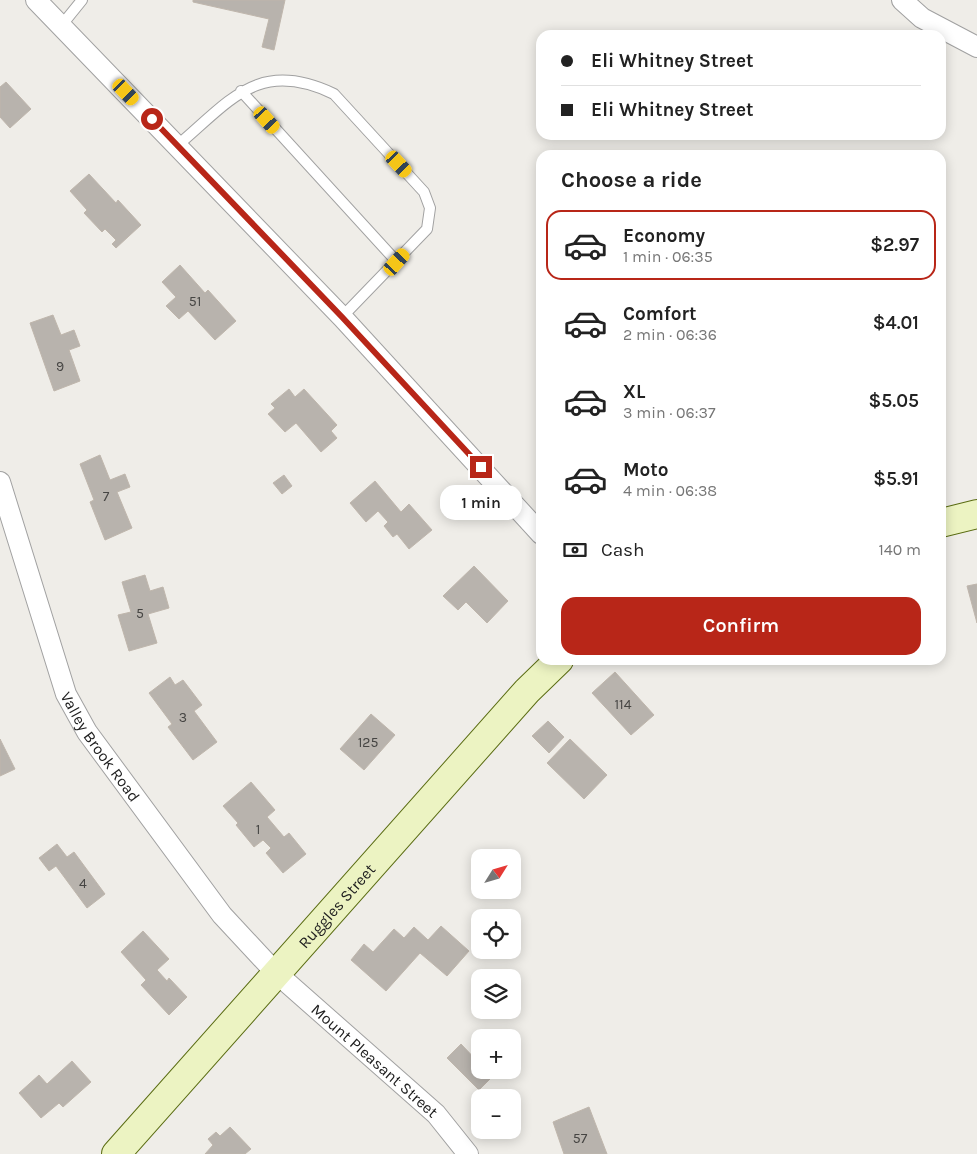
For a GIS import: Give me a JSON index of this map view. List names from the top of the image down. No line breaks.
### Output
{"streets":{"street":["Valley Brook Road","Ruggles Street","Mount Pleasant Street"]},"crossings":[["Valley Brook Road","Ruggles Street"],["Valley Brook Road","Mount Pleasant Street"],["Ruggles Street","Mount Pleasant Street"]],"house_numbers":["51","9","7","5","114","3","125","1","4","57"],"north":"top right","page":{"banner":["Eli Whitney Street","Eli Whitney Street"],"heading":"Choose a ride","list":[{"name":"Economy","note":"1 min · 06:35","value":"$2.97"},{"name":"Comfort","note":"2 min · 06:36","value":"$4.01"},{"name":"XL","note":"3 min · 06:37","value":"$5.05"},{"name":"Moto","note":"4 min · 06:38","value":"$5.91"}],"bubble":"1 min","pay":["Cash","140 m"],"buttons":"Confirm","map_buttons":["+","−"]}}
